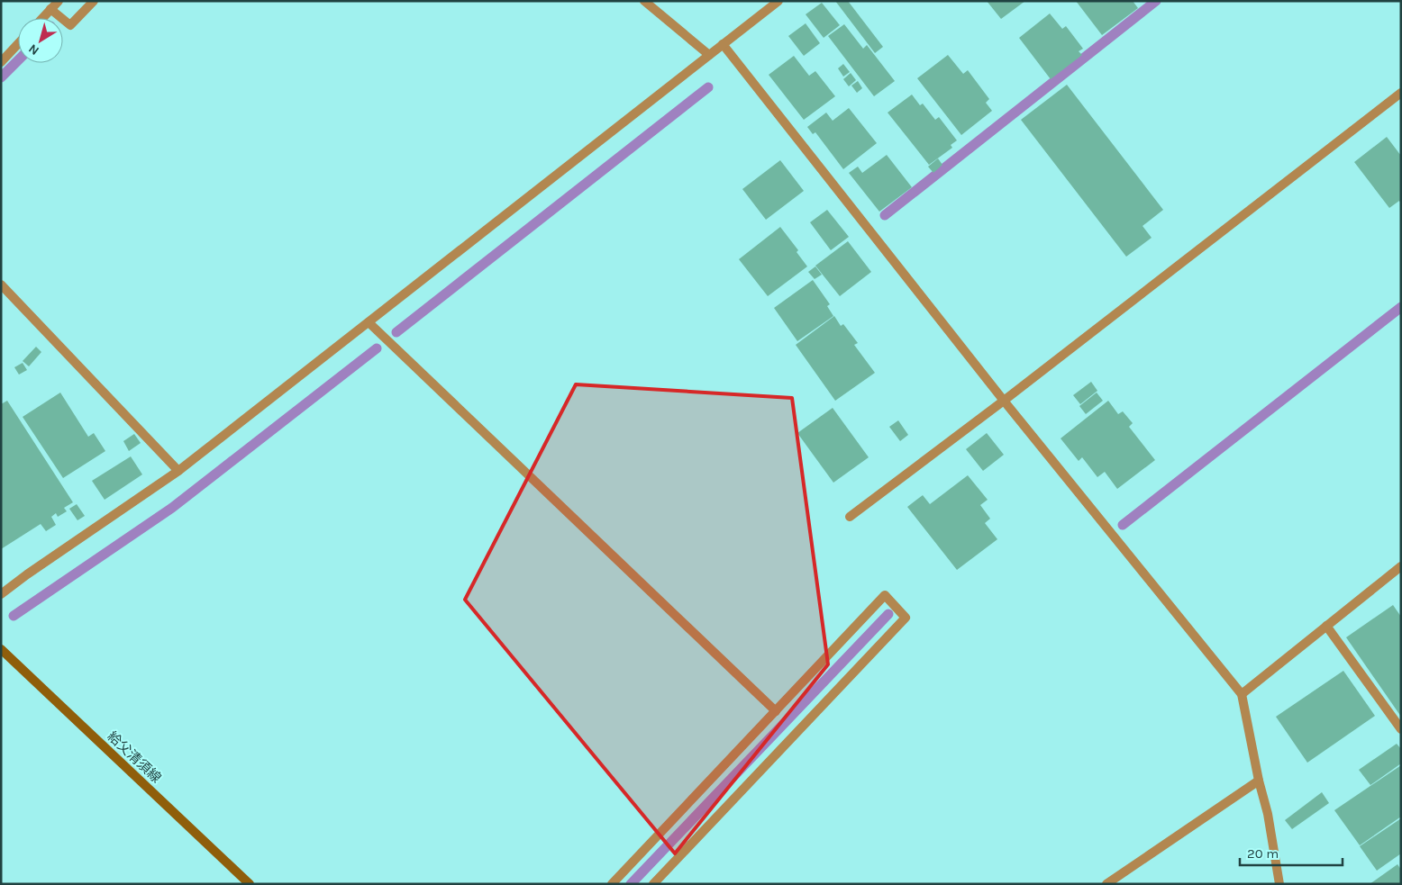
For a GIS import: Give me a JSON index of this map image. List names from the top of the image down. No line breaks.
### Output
{"streets":{"main road":["給父清須線"]},"scale_bar":"20 m","north":"bottom left"}
